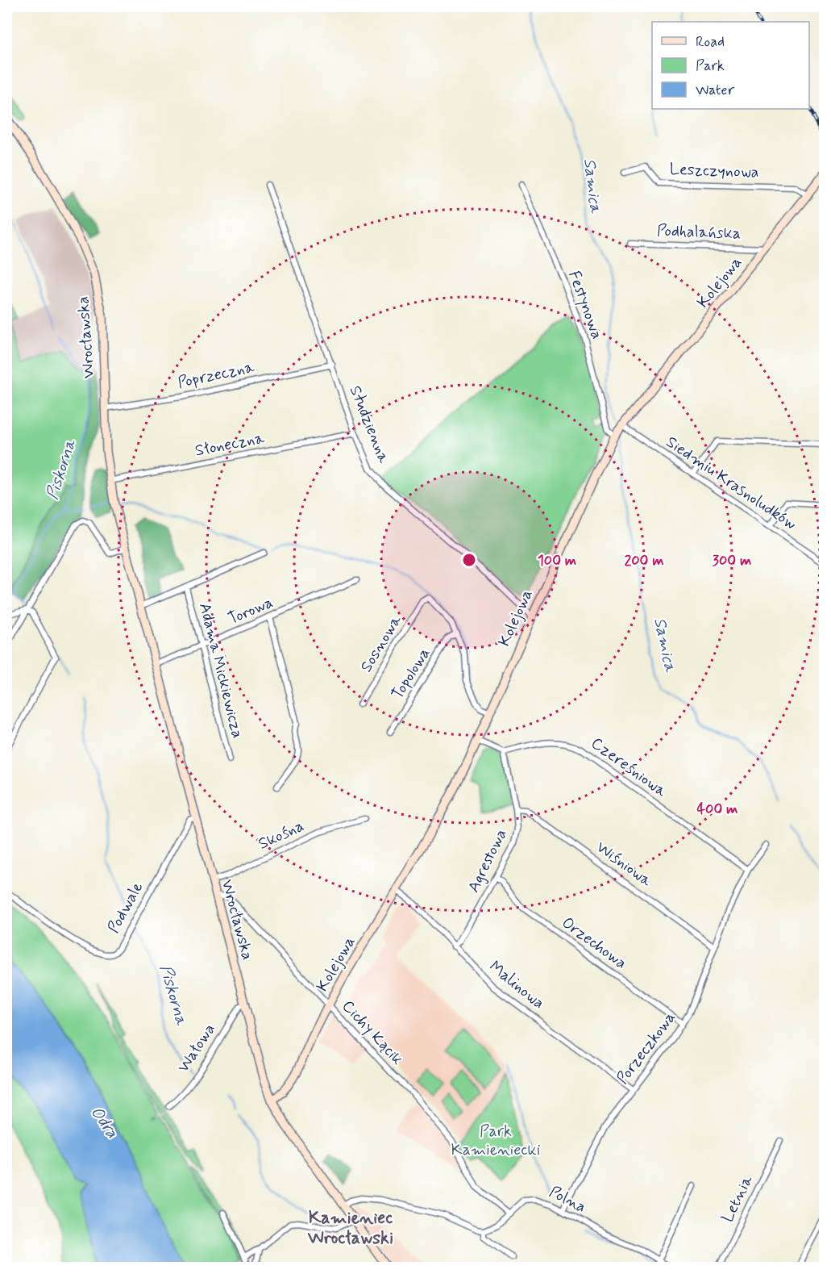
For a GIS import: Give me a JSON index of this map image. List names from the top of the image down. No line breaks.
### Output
{"streets":{"main road":["Kolejowa","Wrocławska"],"street":["Leszczynowa","Podhalańska","Festynowa","Poprzeczna","Studzienna","Słoneczna","Siedmiu Krasnoludków","Torowa","Sosnowa","Adama Mickiewicza","Topolowa","Czereśniowa","Skośna","Agrestowa","Wiśniowa","Podwale","Orzechowa","Malinowa","Cichy Kącik","Wałowa","Porzeczkowa","Letnia","Polna"]},"crossings":[["Leszczynowa","Kolejowa"],["Podhalańska","Kolejowa"],["Kolejowa","Festynowa"],["Kolejowa","Wrocławska"],["Kolejowa","Studzienna"],["Kolejowa","Siedmiu Krasnoludków"],["Kolejowa","Malinowa"],["Kolejowa","Cichy Kącik"],["Wrocławska","Poprzeczna"],["Wrocławska","Słoneczna"],["Wrocławska","Torowa"],["Wrocławska","Skośna"],["Wrocławska","Podwale"],["Wrocławska","Cichy Kącik"],["Wrocławska","Wałowa"],["Poprzeczna","Studzienna"],["Studzienna","Słoneczna"],["Torowa","Adama Mickiewicza"],["Sosnowa","Topolowa"],["Czereśniowa","Agrestowa"],["Czereśniowa","Porzeczkowa"],["Agrestowa","Wiśniowa"],["Agrestowa","Orzechowa"],["Agrestowa","Malinowa"],["Wiśniowa","Porzeczkowa"],["Orzechowa","Porzeczkowa"],["Malinowa","Porzeczkowa"],["Cichy Kącik","Polna"],["Porzeczkowa","Polna"]],"districts":["Kamieniec Wrocławski"],"water":["Samica","Piskorna","Odra"],"parks":["Park Kamieniecki"],"legend":["Road","Park","Water"],"rings":["100 m","200 m","300 m","400 m"]}
